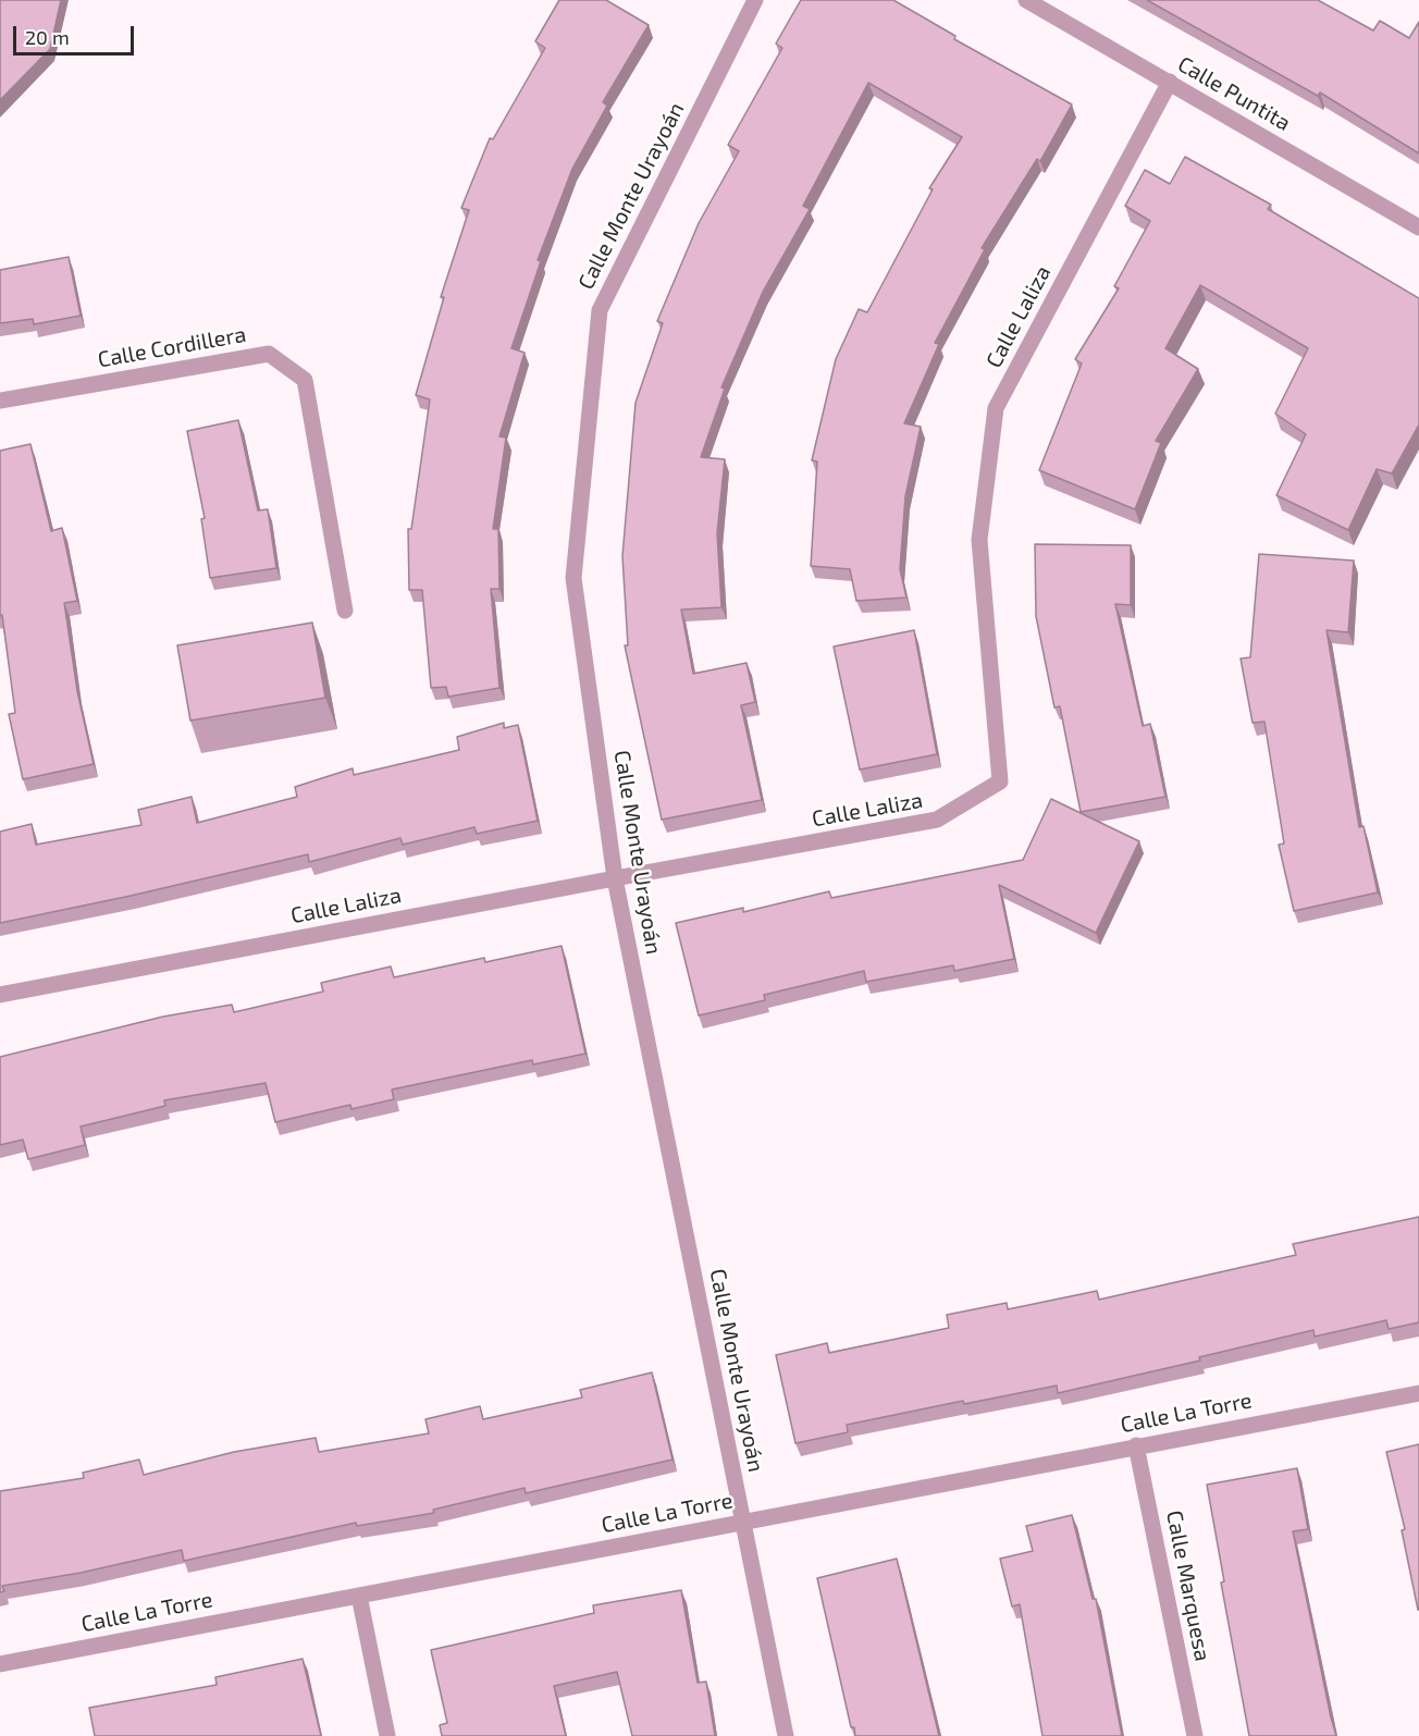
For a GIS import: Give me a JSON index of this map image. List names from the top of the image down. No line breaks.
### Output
{"streets":{"street":["Calle Puntita","Calle Monte Urayoán","Calle Laliza","Calle Cordillera","Calle La Torre","Calle Marquesa"]},"crossings":[["Calle Puntita","Calle Laliza"],["Calle Monte Urayoán","Calle Laliza"],["Calle Monte Urayoán","Calle La Torre"],["Calle La Torre","Calle Marquesa"]],"scale_bar":"20 m"}
